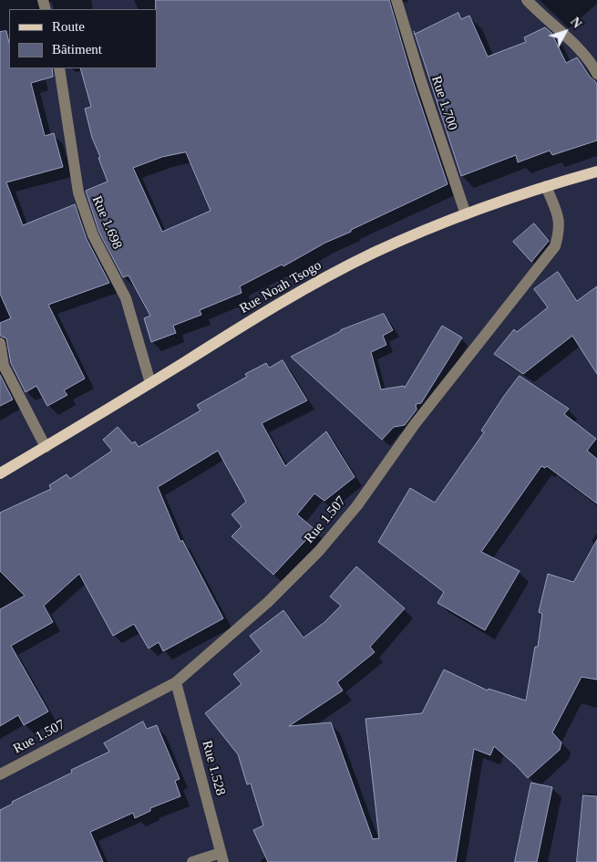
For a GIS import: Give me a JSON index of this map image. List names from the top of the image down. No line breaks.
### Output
{"streets":{"main road":["Rue Noah Tsogo"],"street":["Rue 1.700","Rue 1.698","Rue 1.507","Rue 1.528"]},"crossings":[["Rue 1.700","Rue Noah Tsogo"],["Rue 1.698","Rue Noah Tsogo"],["Rue Noah Tsogo","Rue 1.507"],["Rue 1.507","Rue 1.528"]],"legend":["Route","Bâtiment"],"north":"top right"}
